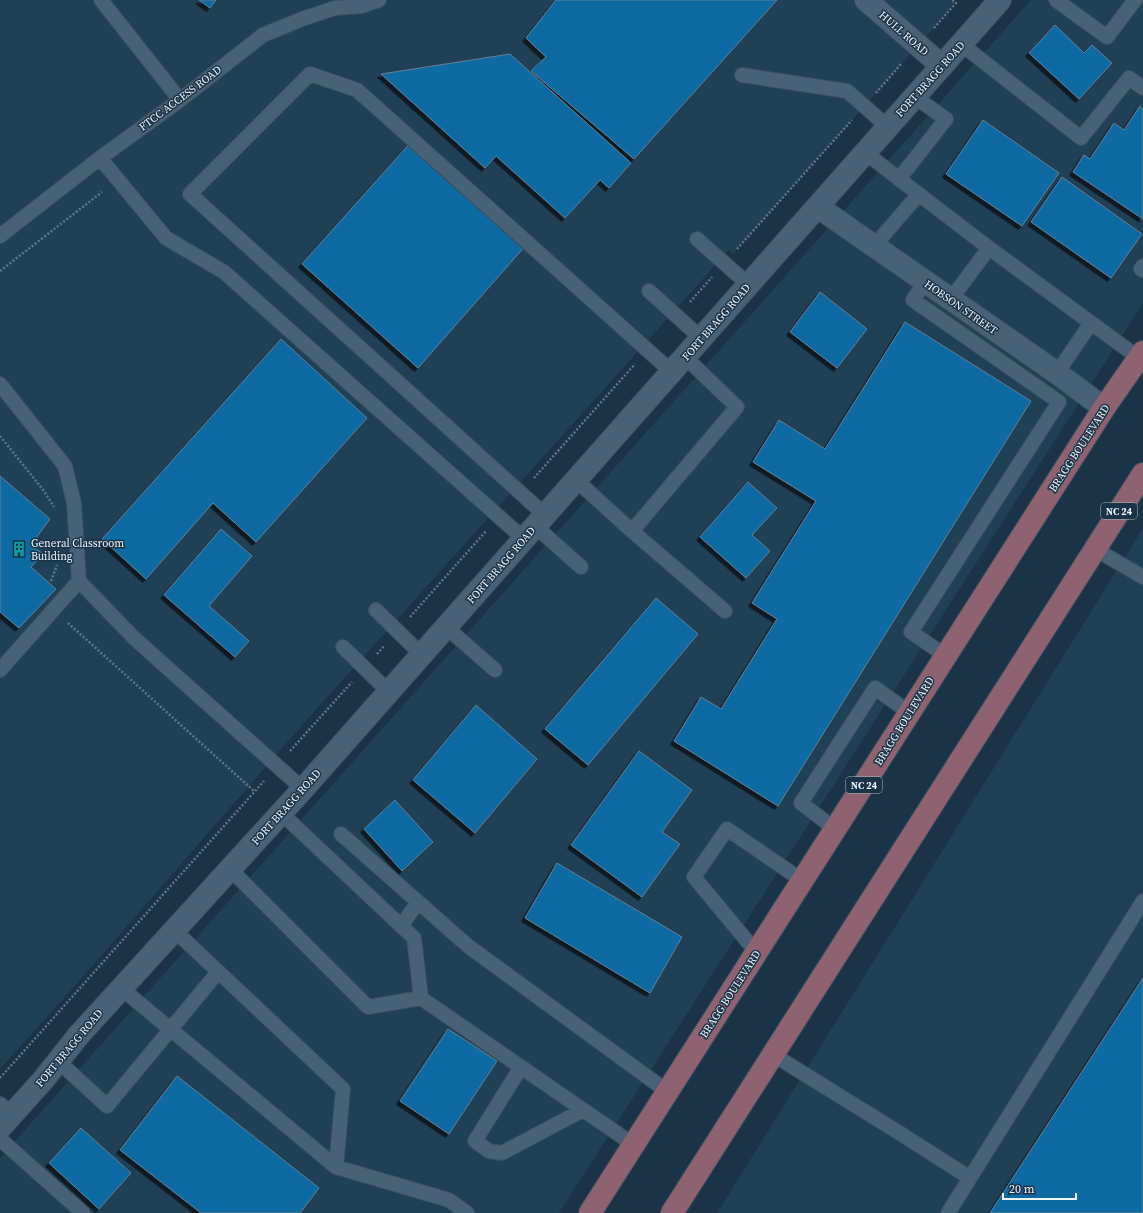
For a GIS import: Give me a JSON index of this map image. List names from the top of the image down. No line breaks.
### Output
{"streets":{"main road":["HULL ROAD","FORT BRAGG ROAD","HOBSON STREET","BRAGG BOULEVARD","NC 24"],"lane":["FTCC ACCESS ROAD"]},"crossings":[["HULL ROAD","FORT BRAGG ROAD"],["FORT BRAGG ROAD","HOBSON STREET"],["HOBSON STREET","BRAGG BOULEVARD"]],"places":{"building":["General Classroom Building"]},"scale_bar":"20 m"}
